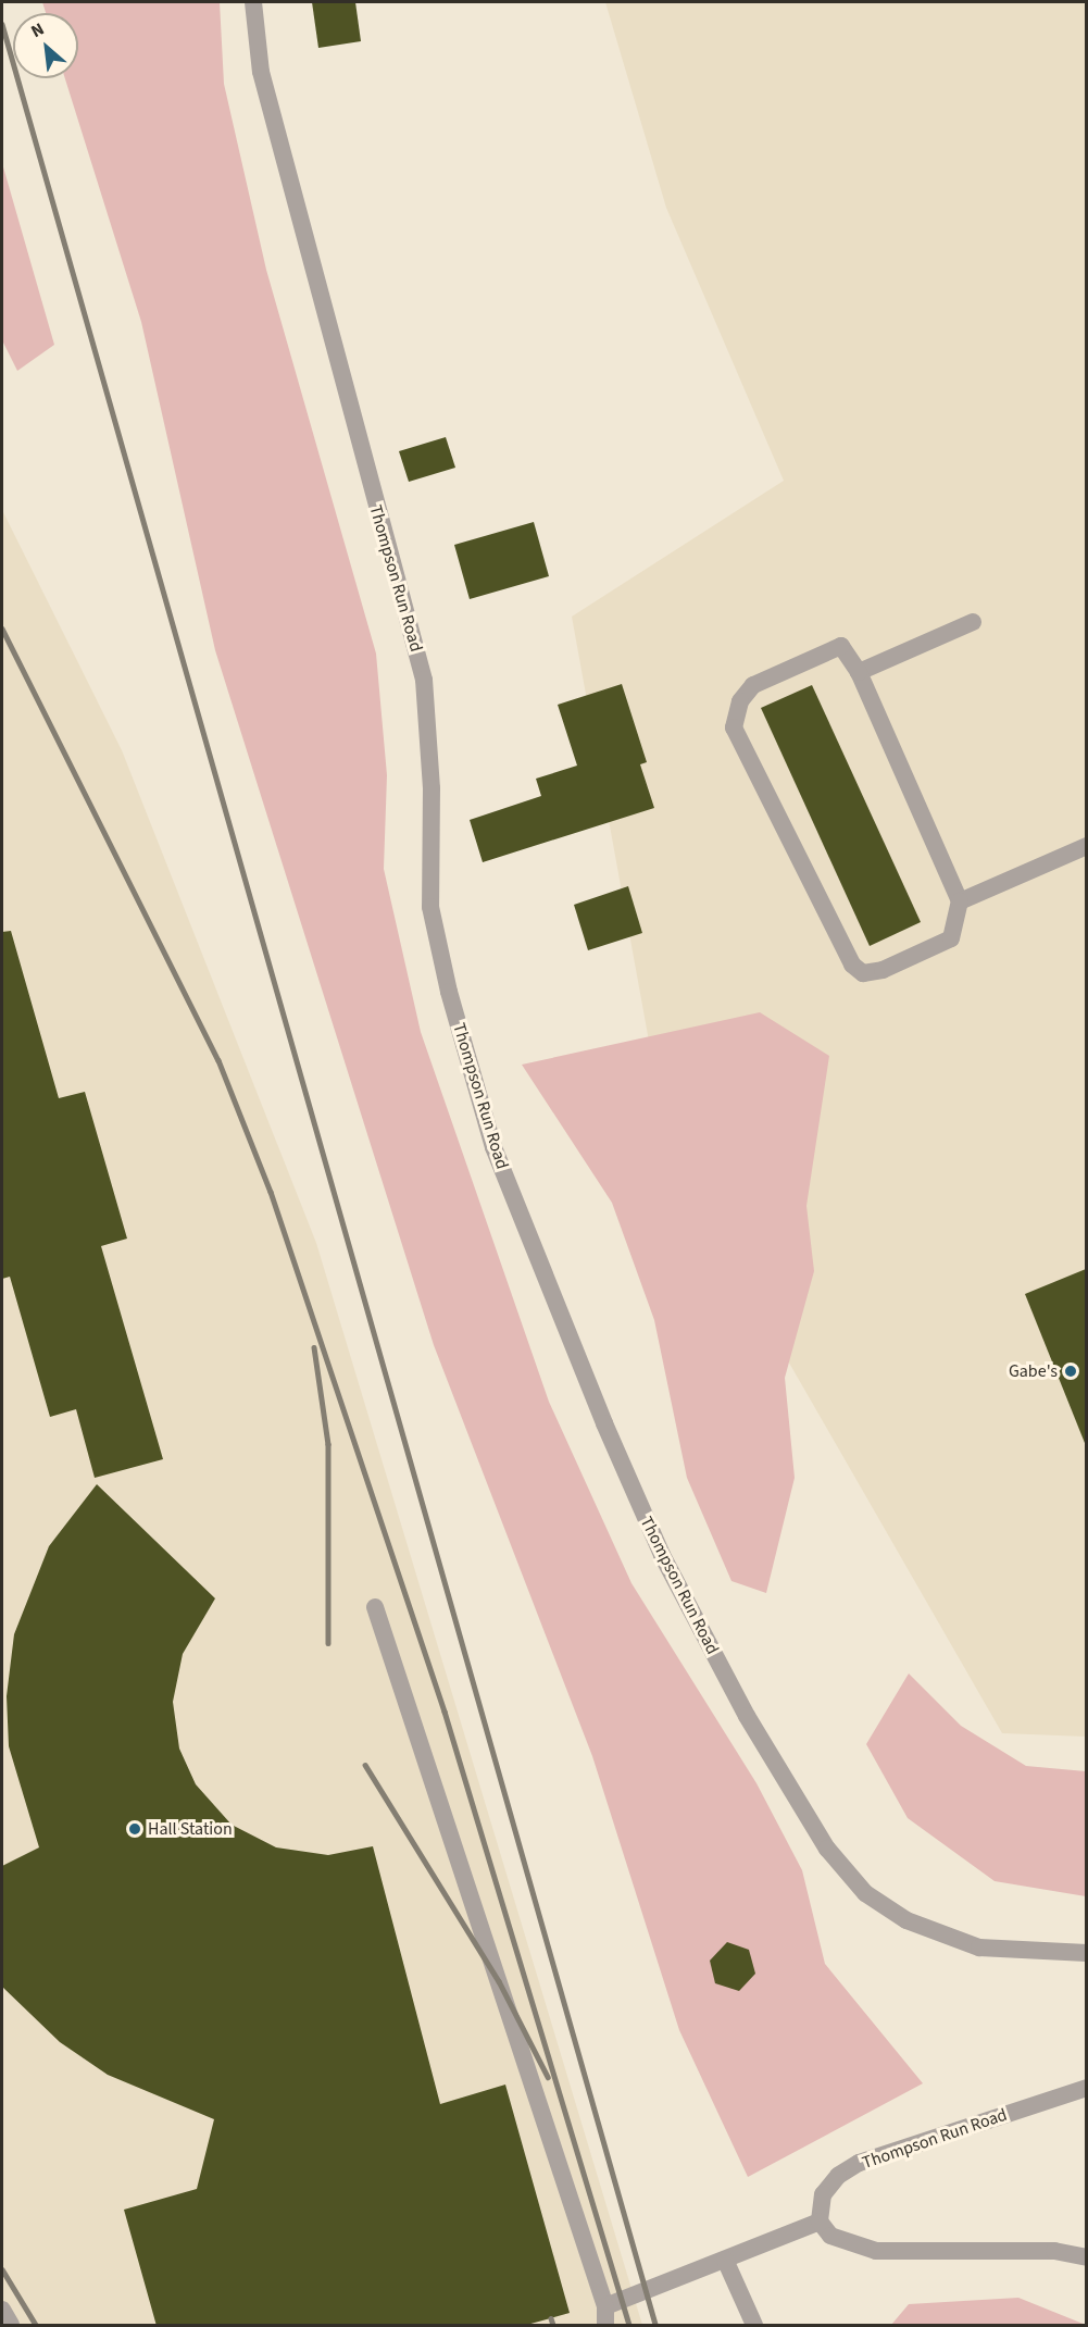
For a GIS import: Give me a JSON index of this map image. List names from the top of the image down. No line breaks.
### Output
{"streets":{"street":["Thompson Run Road"]},"places":["Gabe's","Hall Station"],"north":"top left"}
